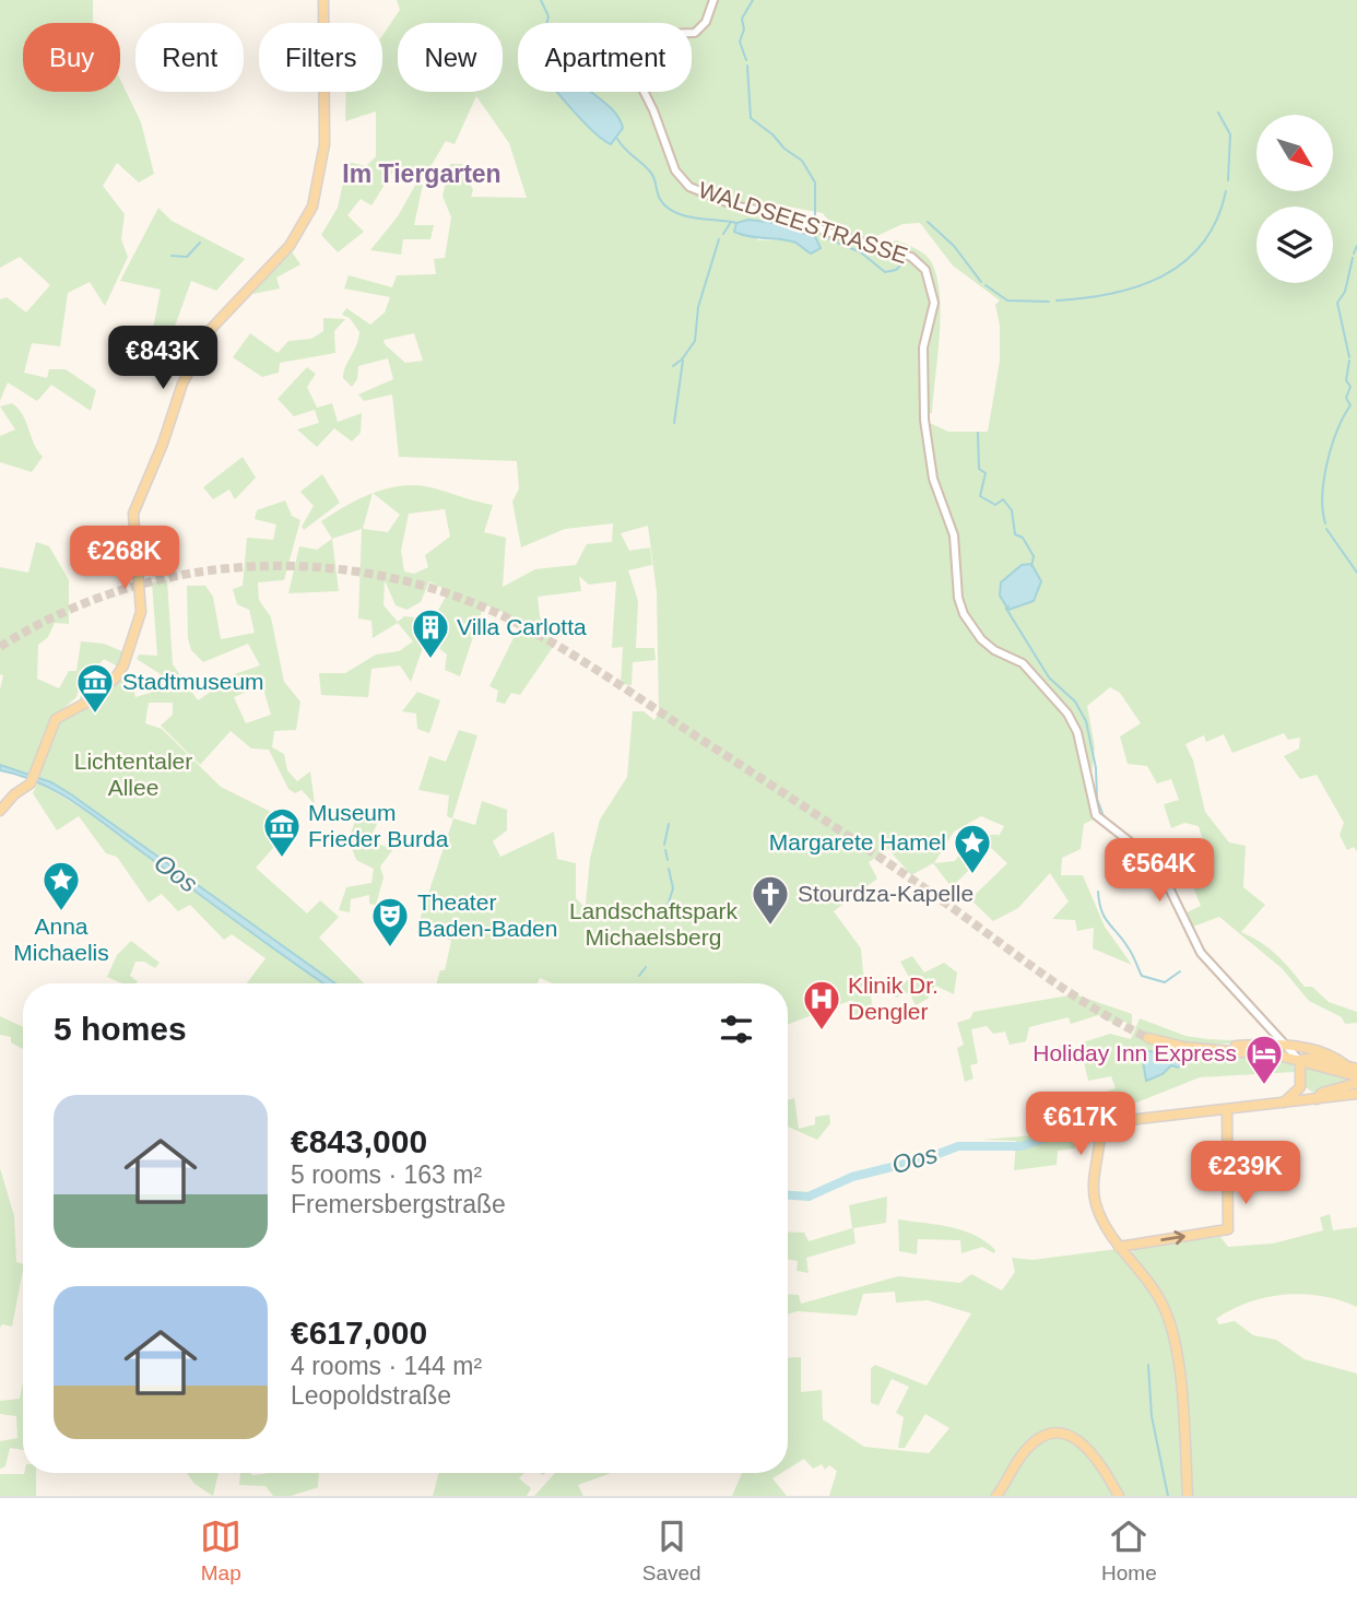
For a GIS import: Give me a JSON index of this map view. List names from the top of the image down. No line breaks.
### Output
{"streets":{"street":["WALDSEESTRASSE"]},"districts":["Im Tiergarten"],"water":["Oos"],"parks":["Lichtentaler Allee","Landschaftspark Michaelsberg"],"places":{"building":["Villa Carlotta"],"museum":["Stadtmuseum","Museum Frieder Burda"],"place":["Margarete Hamel","Anna Michaelis"],"church":["Stourdza-Kapelle"],"theatre":["Theater Baden-Baden"],"hospital":["Klinik Dr. Dengler"],"hotel":["Holiday Inn Express"]},"north":"bottom right","page":{"chip":["Buy","Rent","Filters","New","Apartment"],"price":["€843K","€268K","€564K","€617K","€239K"],"heading":"5 homes","list":[{"name":"€843,000","note":"5 rooms · 163 m² · Fremersbergstraße"},{"name":"€617,000","note":"4 rooms · 144 m² · Leopoldstraße"}],"tabs":["Map","Saved","Home"]}}
